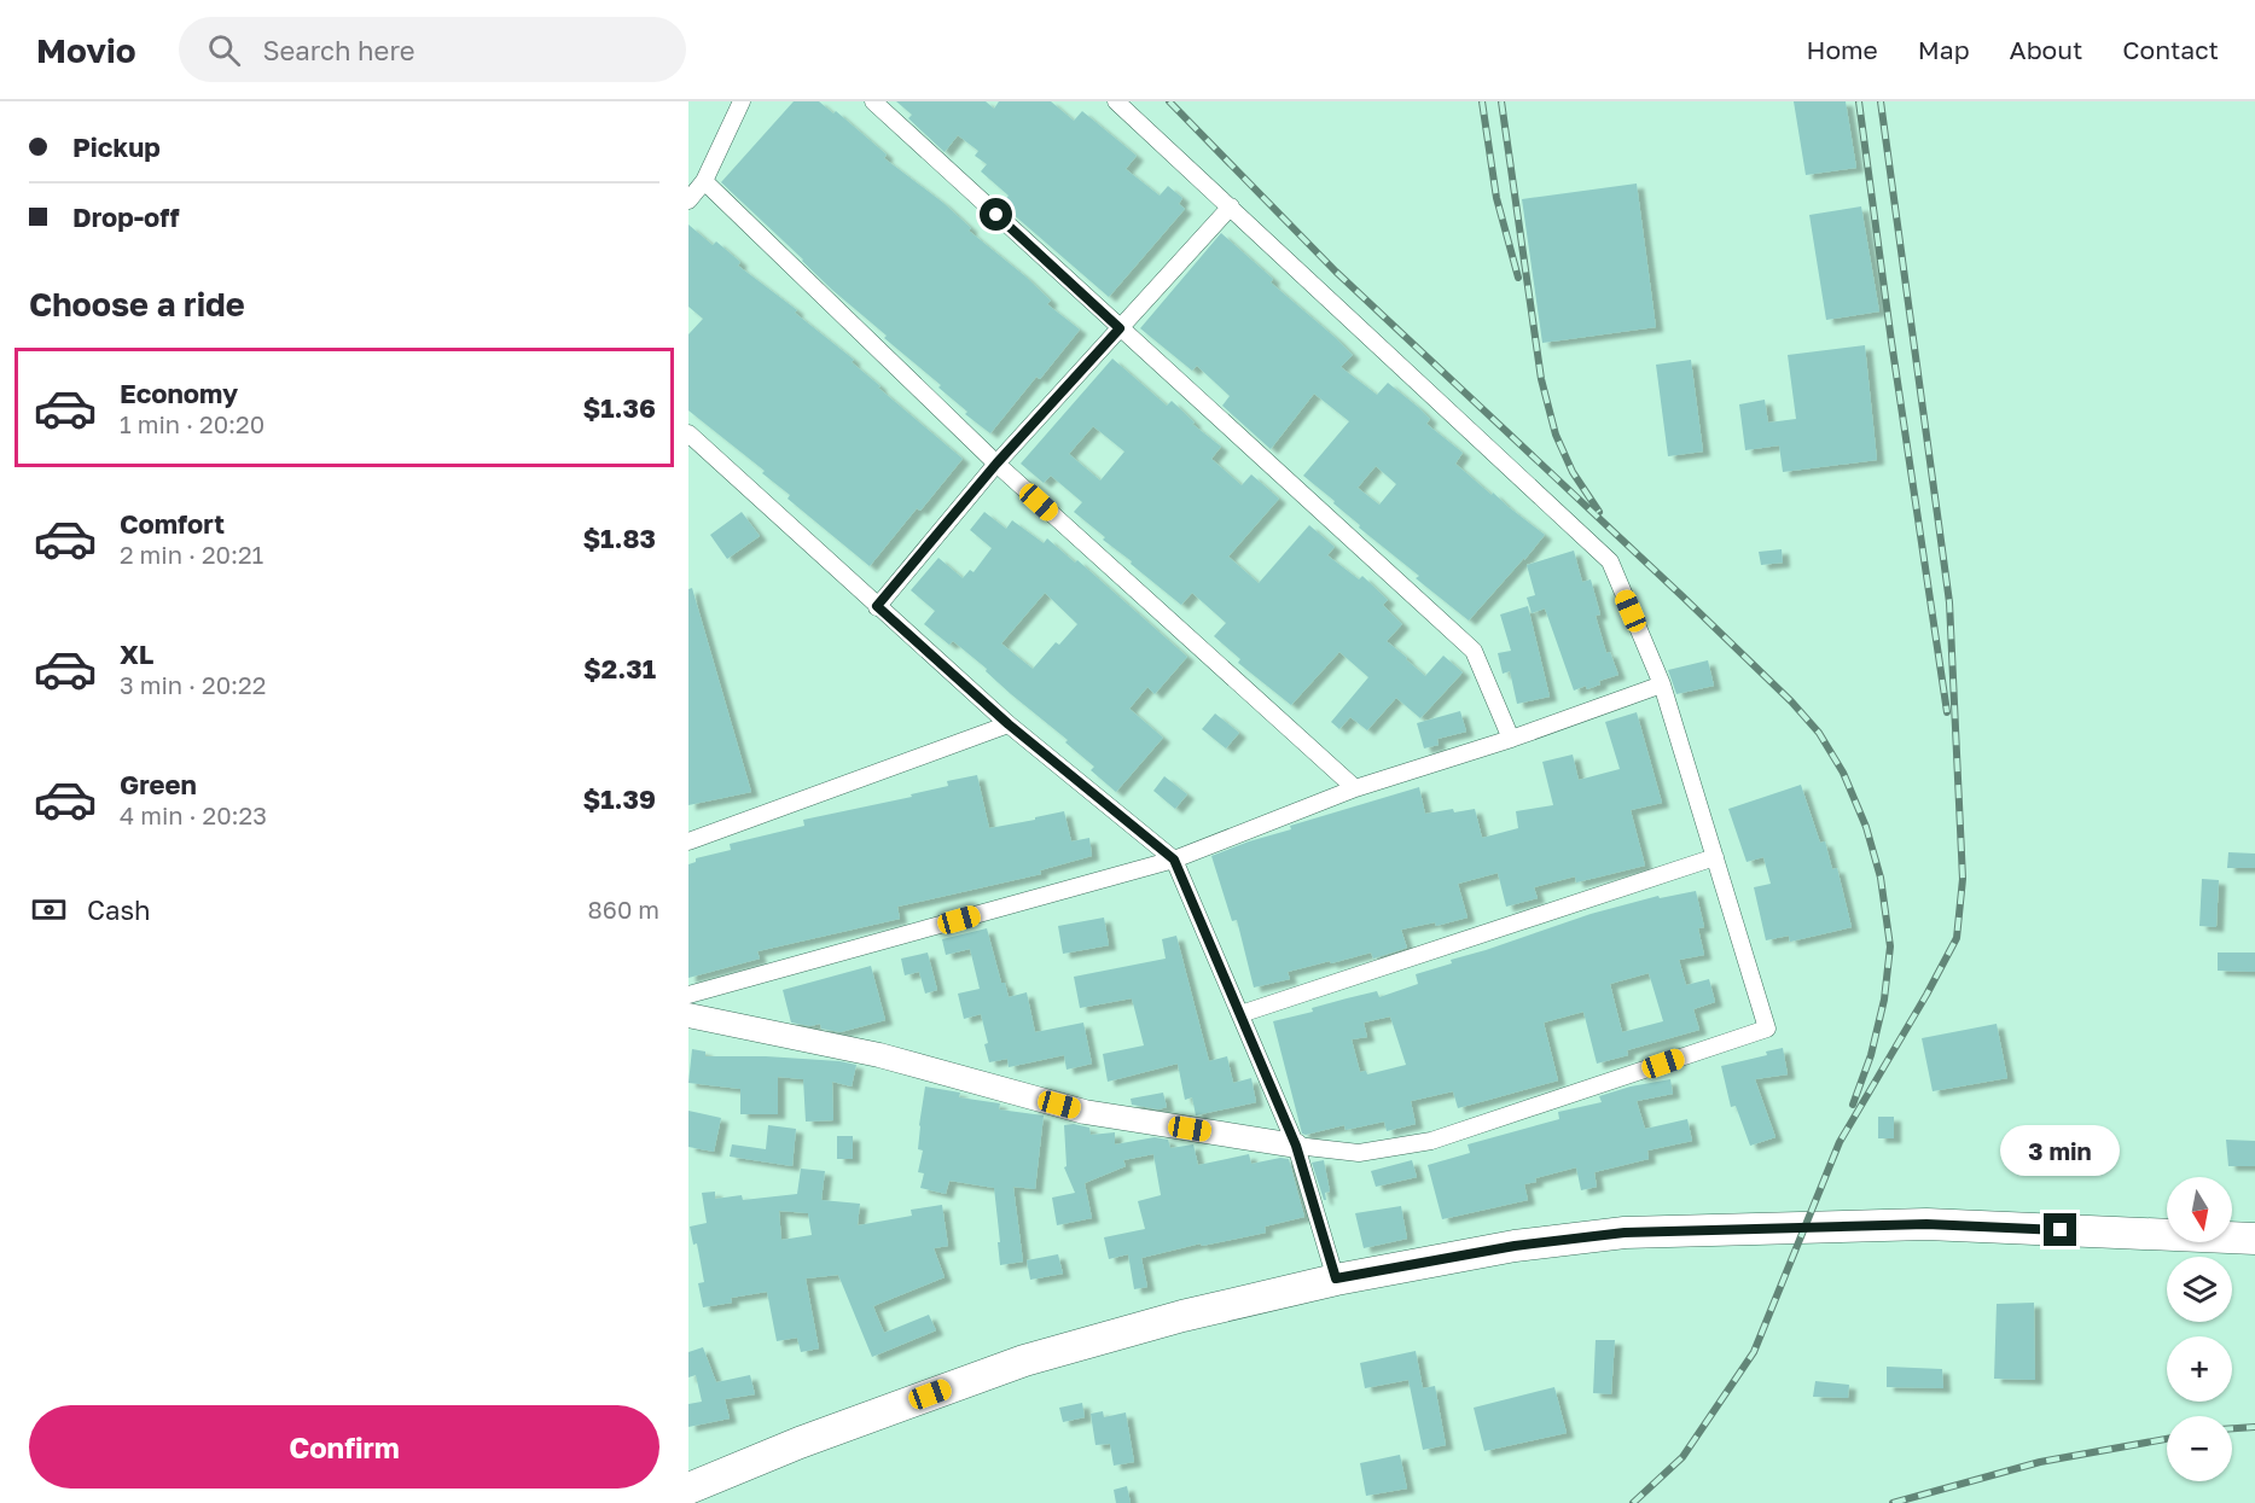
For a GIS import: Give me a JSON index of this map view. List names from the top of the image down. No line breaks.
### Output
{"north":"bottom","page":{"header":"Movio","search":"Search here","nav":["Home","Map","About","Contact"],"banner":["Pickup","Drop-off"],"heading":"Choose a ride","list":[{"name":"Economy","note":"1 min · 20:20","value":"$1.36"},{"name":"Comfort","note":"2 min · 20:21","value":"$1.83"},{"name":"XL","note":"3 min · 20:22","value":"$2.31"},{"name":"Green","note":"4 min · 20:23","value":"$1.39"}],"pay":["Cash","860 m"],"bubble":"3 min","map_buttons":["+","−"],"buttons":"Confirm"}}
